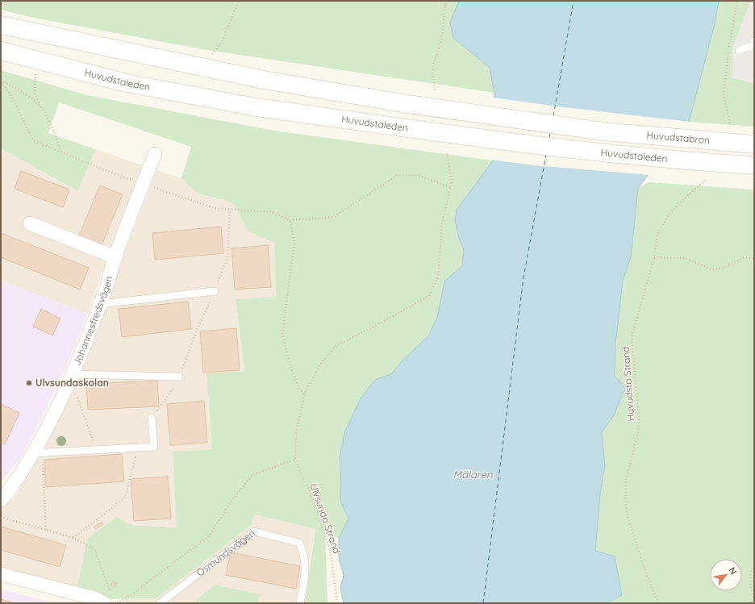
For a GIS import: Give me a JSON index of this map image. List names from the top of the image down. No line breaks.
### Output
{"streets":{"main road":["Huvudstaleden","Huvudstabron"],"street":["Johannesfredsvägen"],"lane":["Osmundsvägen"],"path":["Huvudsta Strand","Ulvsunda Strand"]},"water":["Mälaren"],"places":["Ulvsundaskolan"],"north":"top right"}
